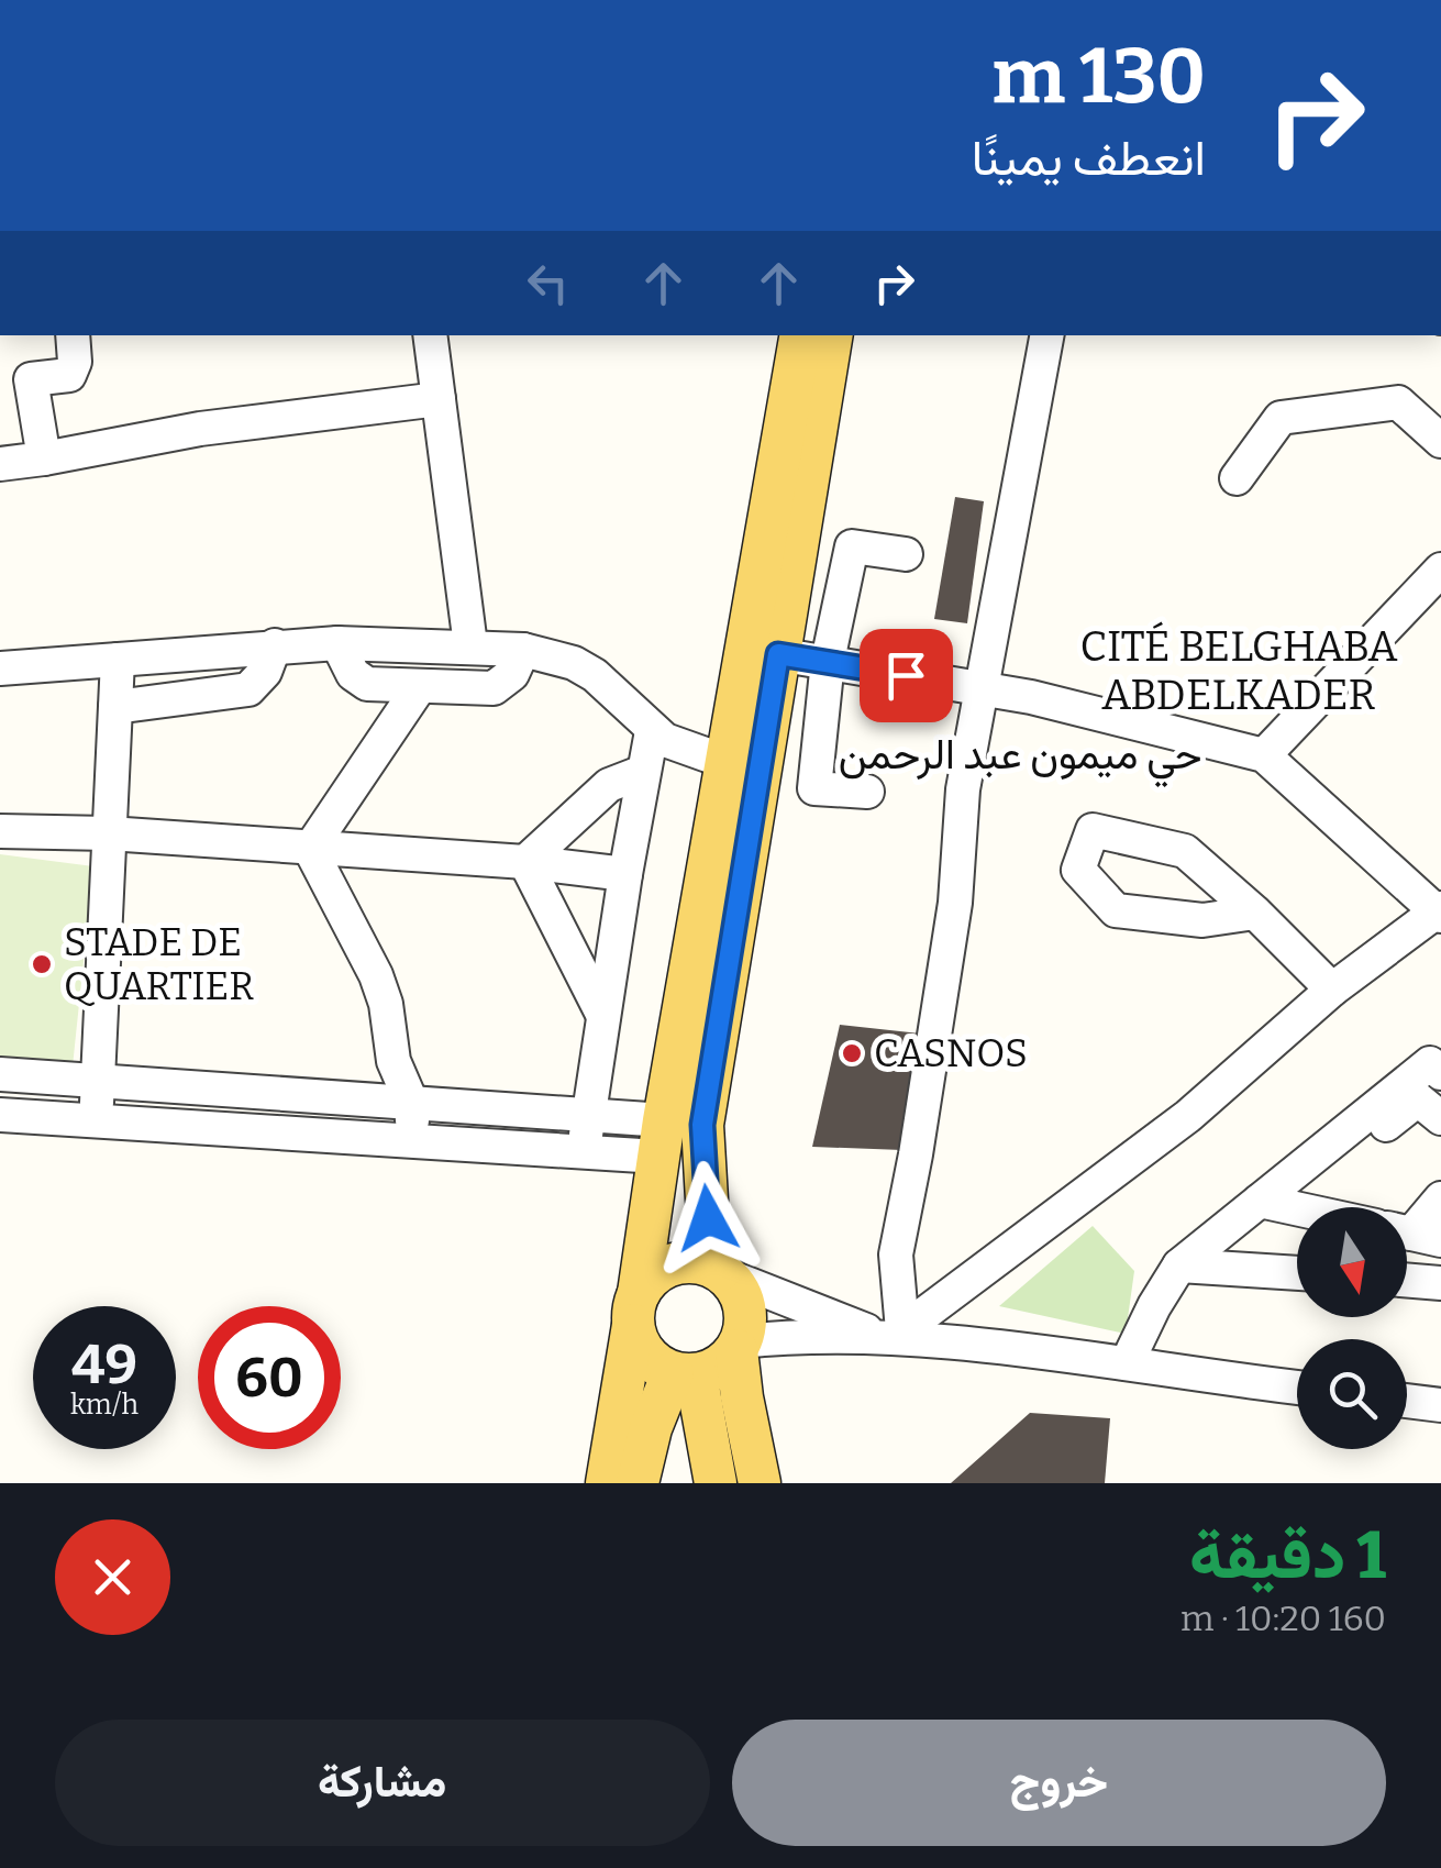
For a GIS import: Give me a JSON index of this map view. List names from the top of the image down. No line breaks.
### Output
{"districts":["CITÉ BELGHABA ABDELKADER","حي ميمون عبد الرحمن"],"places":["STADE DE QUARTIER","CASNOS"],"north":"bottom","page":{"turn":["130 m","انعطف يمينًا"],"speed":"49 km/h","limit":"60","heading":["1 دقيقة","160 m · 10:20"],"buttons":["خروج","مشاركة"]}}
